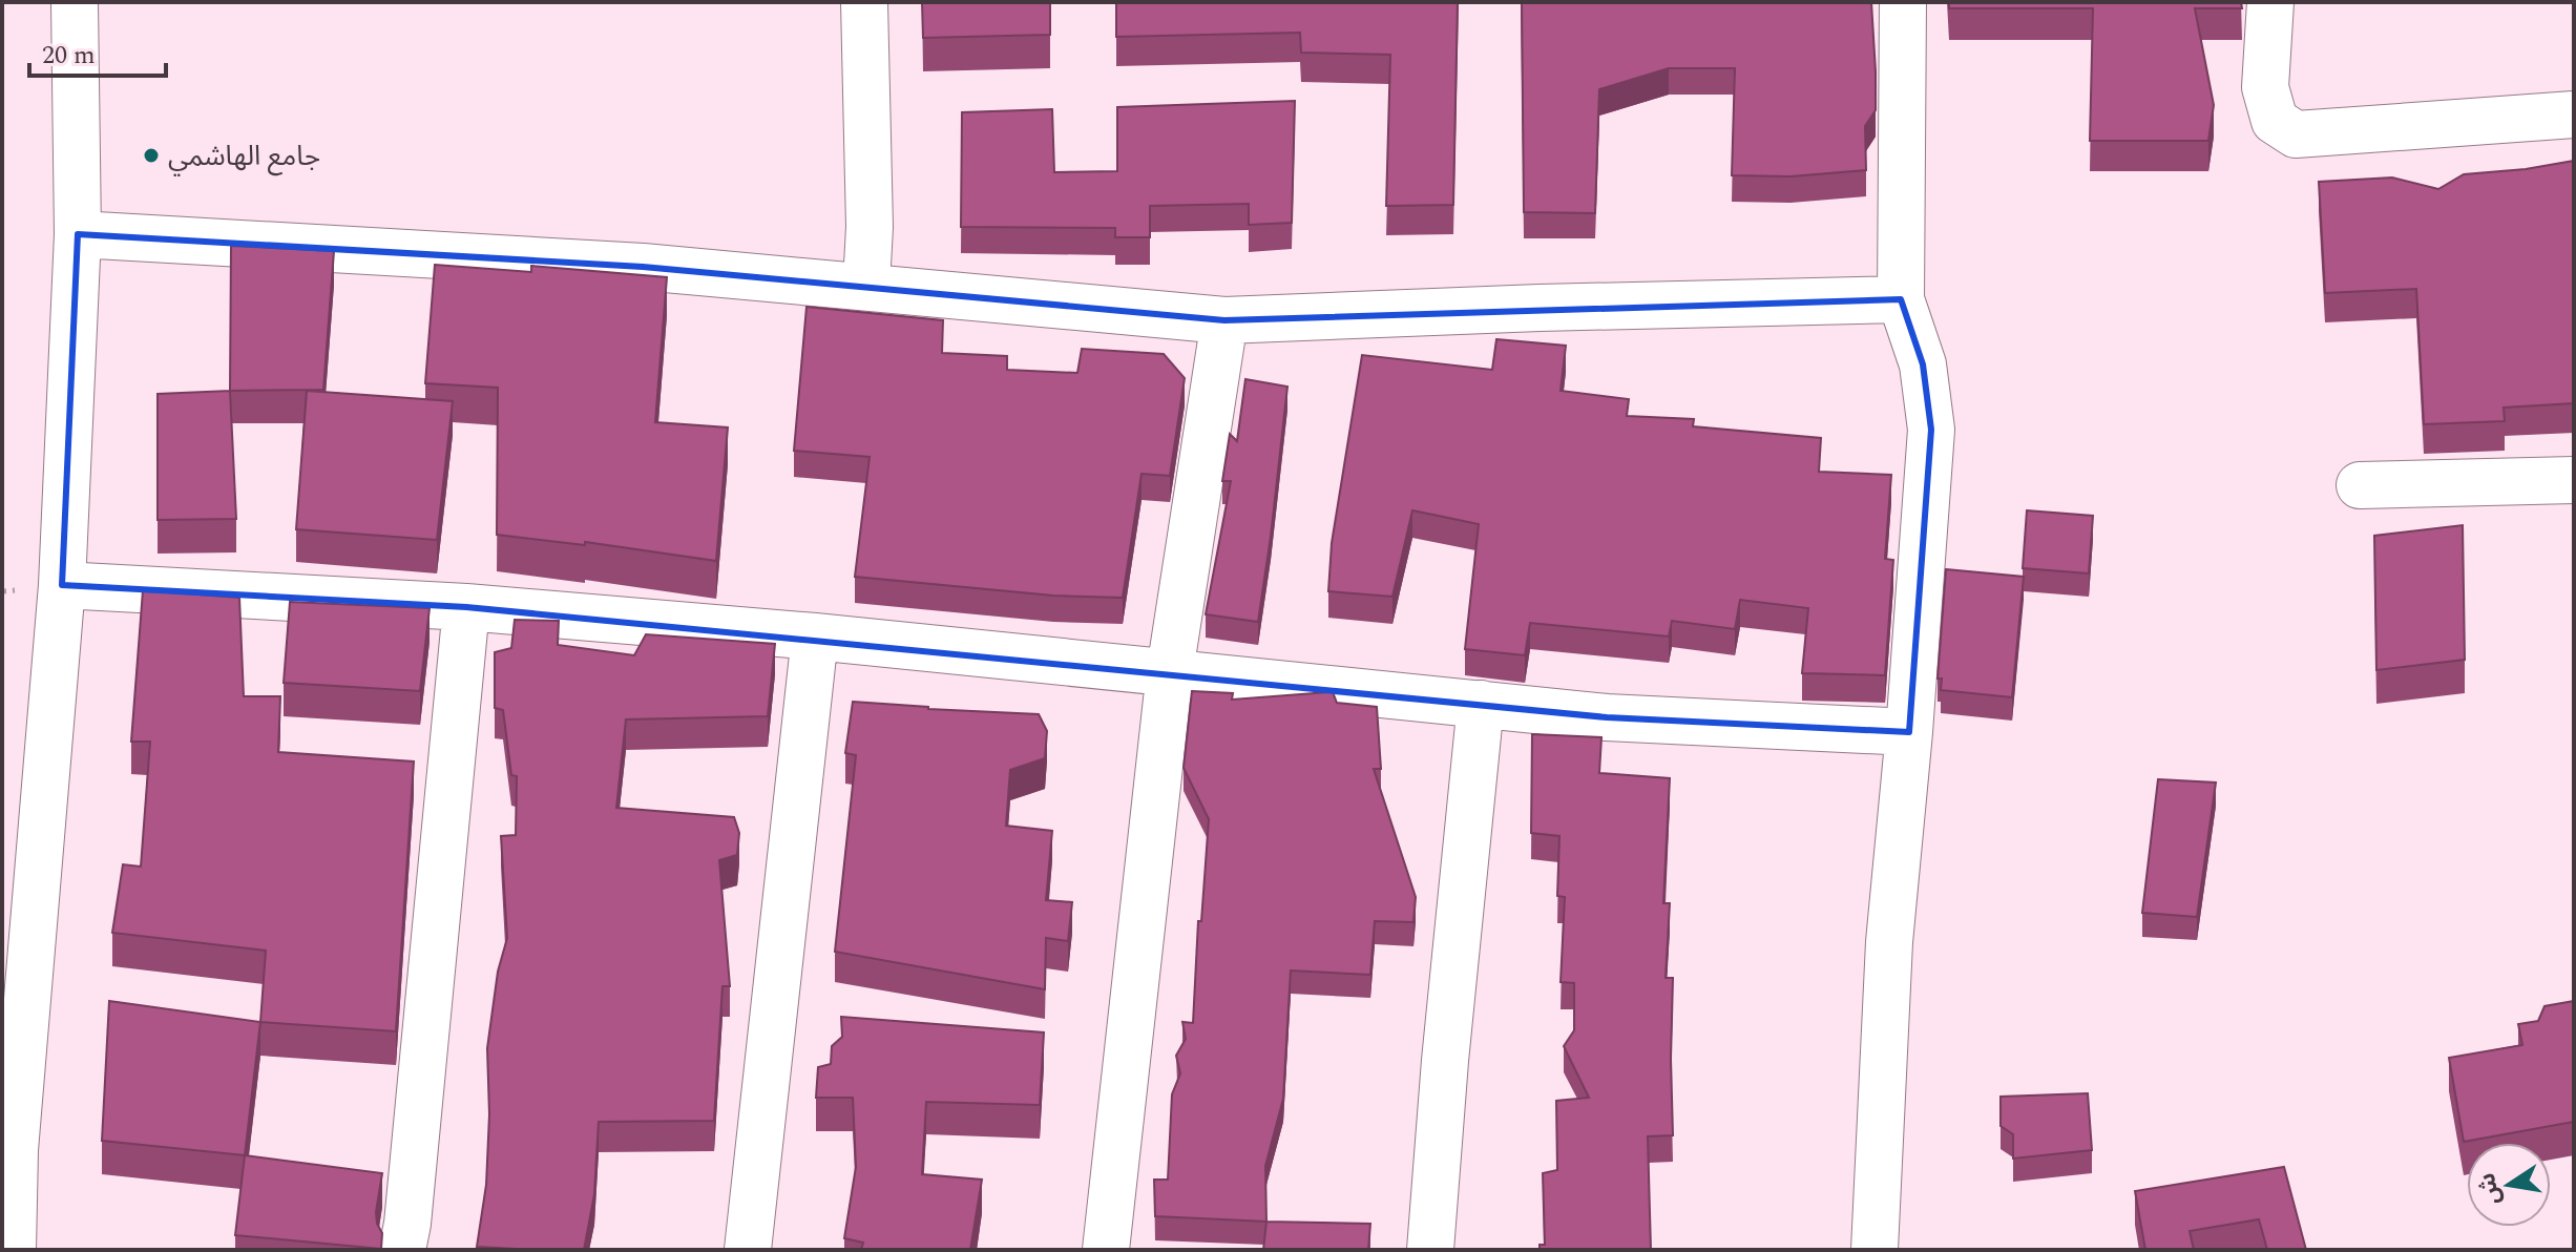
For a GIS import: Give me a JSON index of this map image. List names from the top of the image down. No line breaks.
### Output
{"places":["جامع الهاشمي"],"scale_bar":"20 m","north":"left"}
